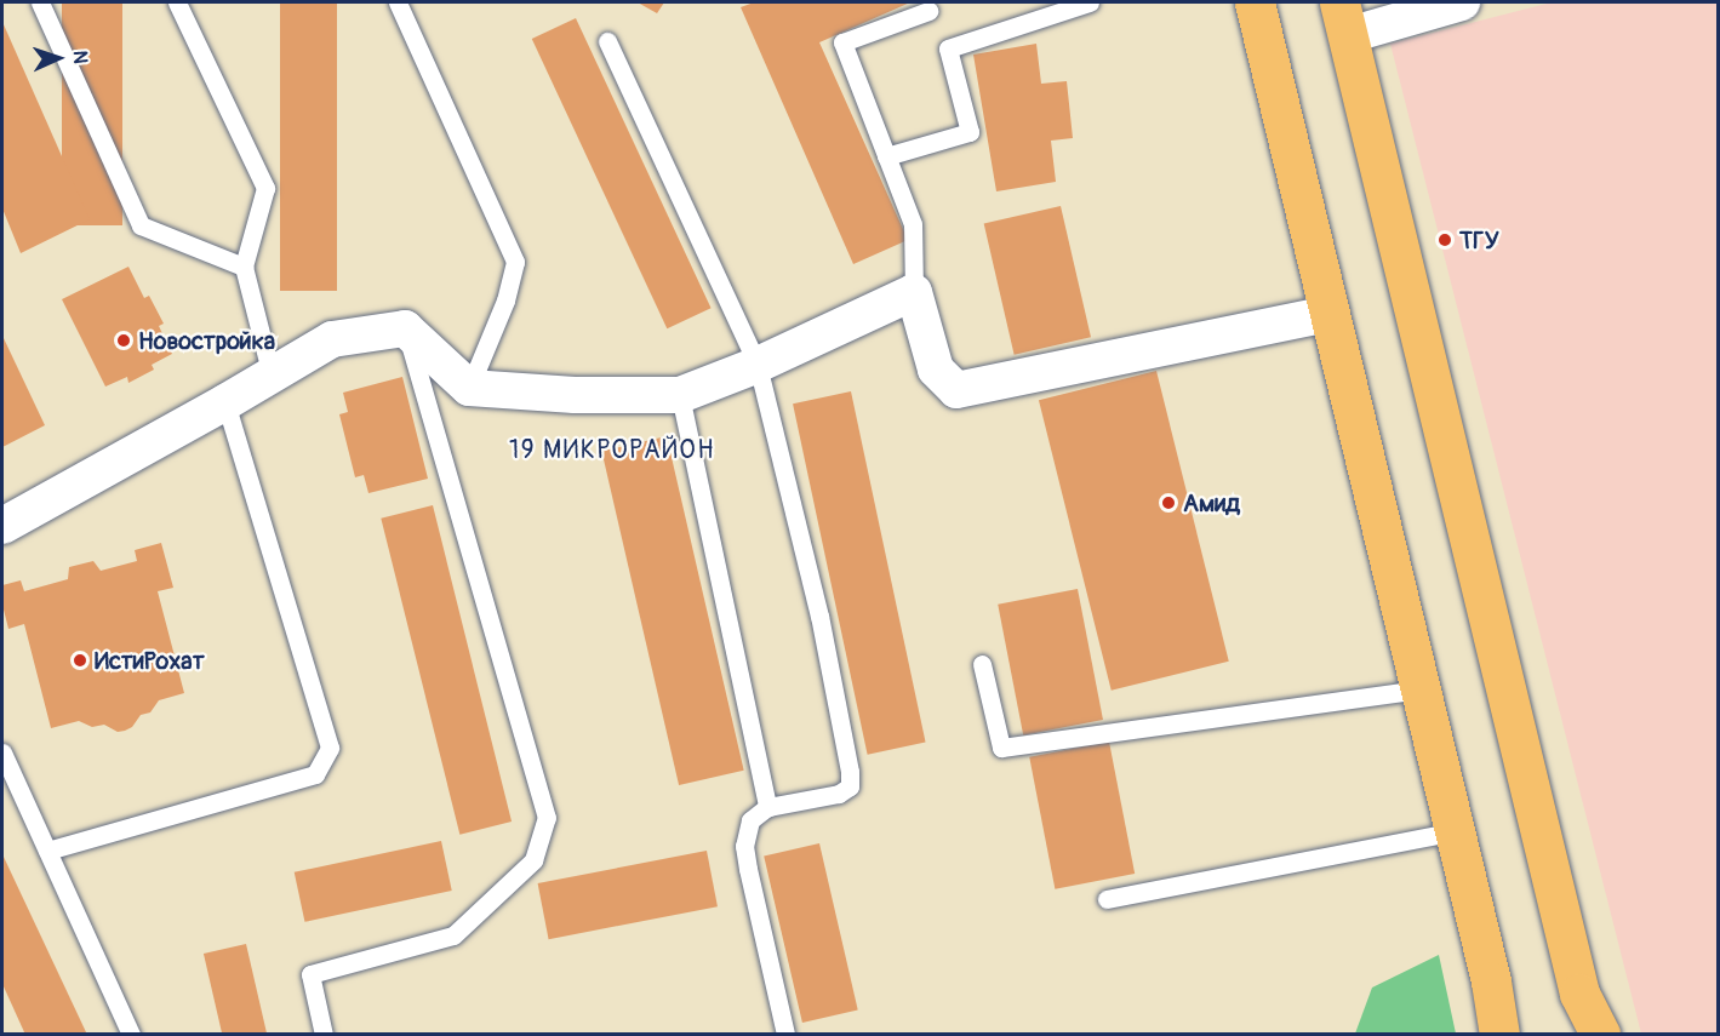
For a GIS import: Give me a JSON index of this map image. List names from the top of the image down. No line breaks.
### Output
{"districts":["19 МИКРОРАЙОН"],"places":["ТГУ","Новостройка","Амид","ИстиРохат"],"north":"right"}
